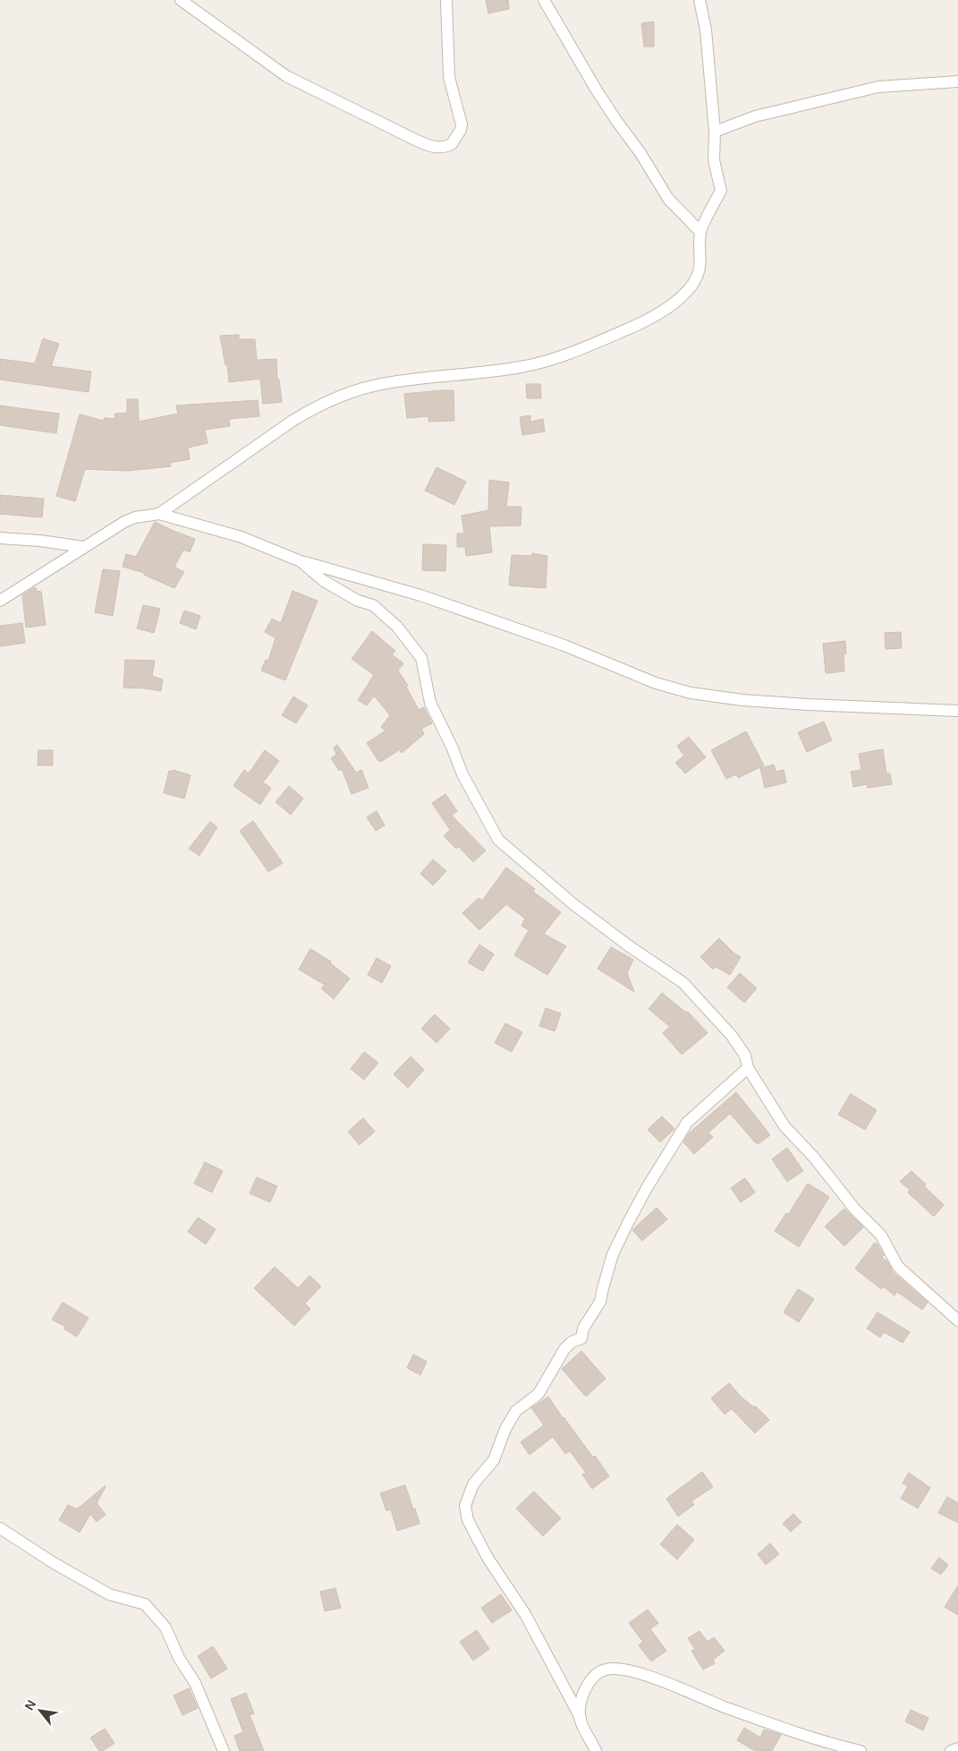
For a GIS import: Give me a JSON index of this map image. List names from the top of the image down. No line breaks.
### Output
{"north":"top left"}
